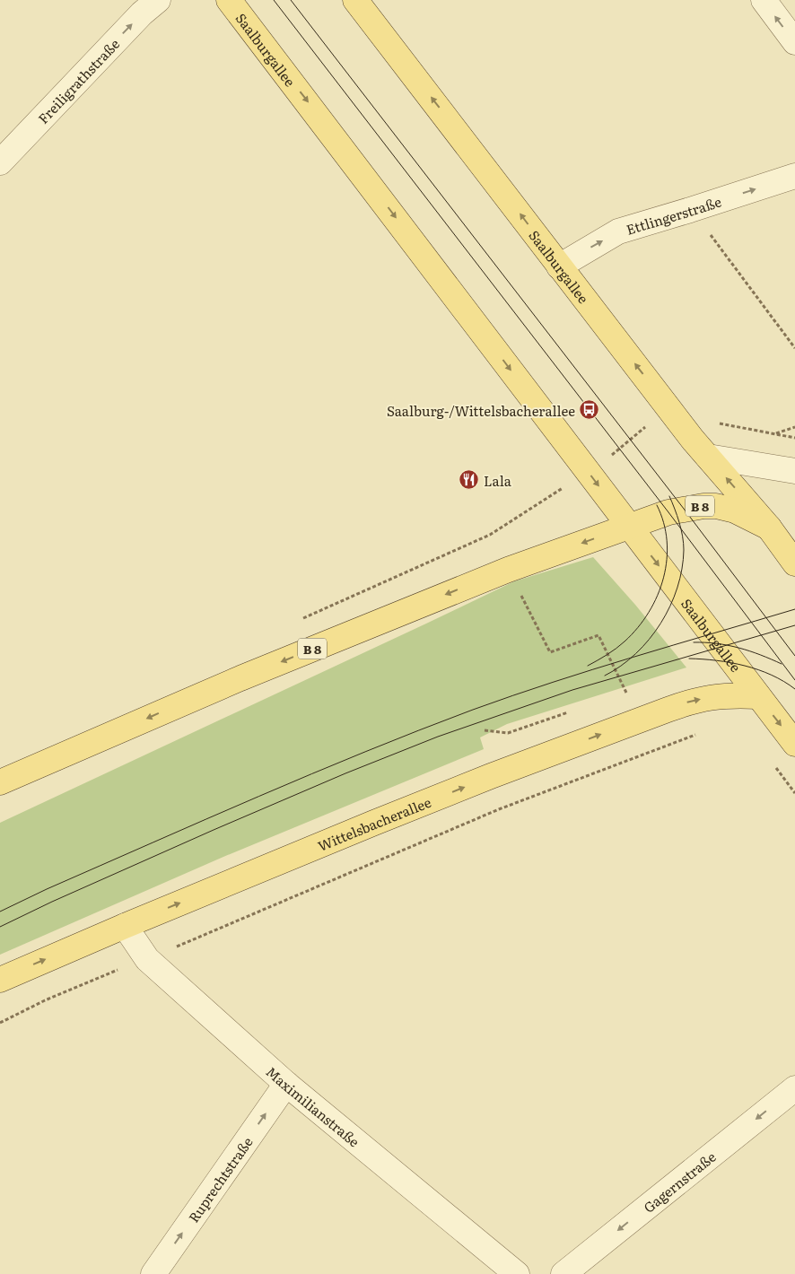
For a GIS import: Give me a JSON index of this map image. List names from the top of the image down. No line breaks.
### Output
{"streets":{"main road":["Saalburgallee","B 8","Wittelsbacherallee"],"street":["Freiligrathstraße","Ettlingerstraße","Maximilianstraße","Ruprechtstraße","Gagernstraße"]},"crossings":[["Saalburgallee","Ettlingerstraße"],["Saalburgallee","B 8"],["Saalburgallee","Wittelsbacherallee"],["Wittelsbacherallee","Maximilianstraße"],["Maximilianstraße","Ruprechtstraße"]],"one_way":["Freiligrathstraße","Ettlingerstraße","Ruprechtstraße","Gagernstraße"],"places":{"bus stop":["Saalburg-/Wittelsbacherallee"],"restaurant":["Lala"]}}
